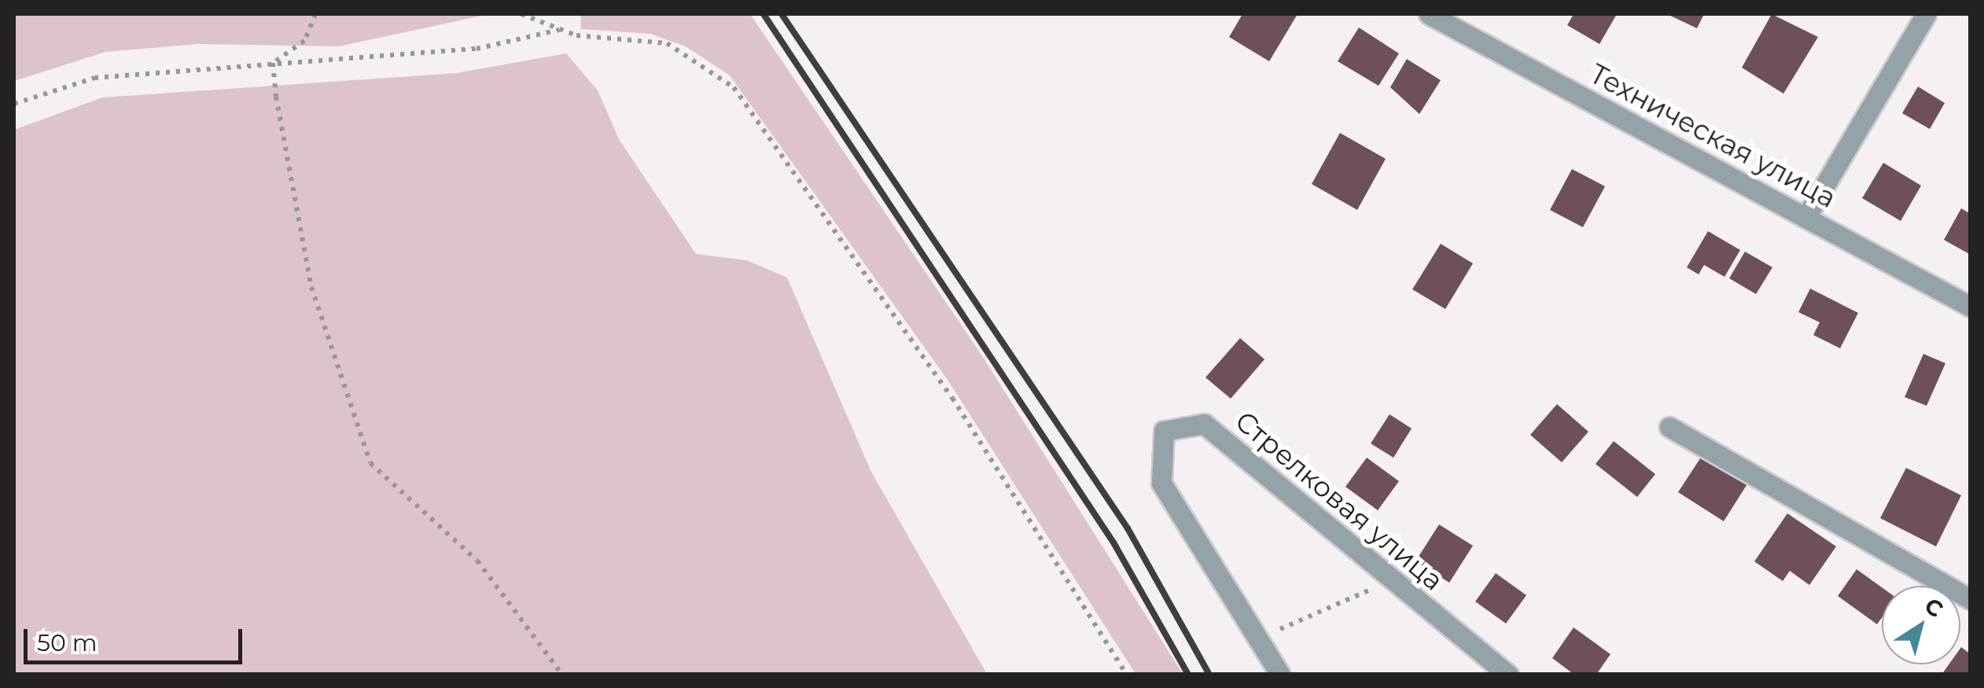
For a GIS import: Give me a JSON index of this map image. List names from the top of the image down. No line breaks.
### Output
{"streets":{"street":["Техническая улица","Стрелковая улица"]},"scale_bar":"50 m","north":"top right"}
